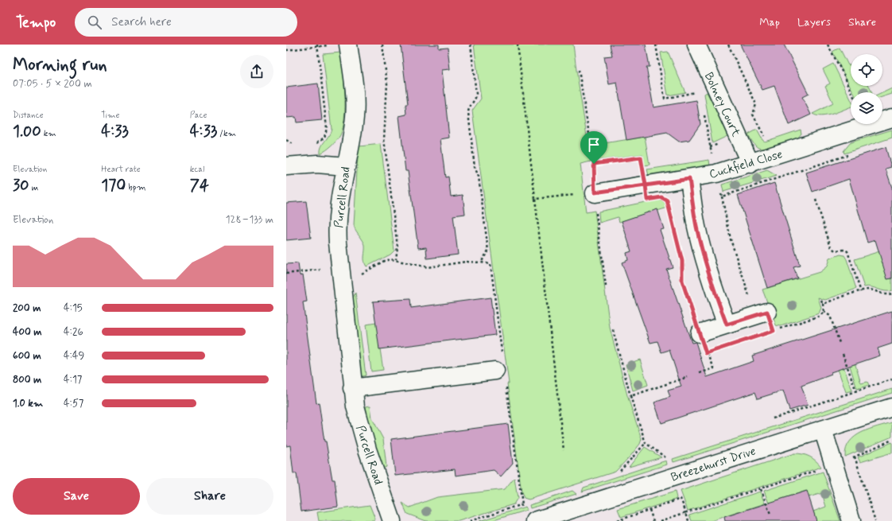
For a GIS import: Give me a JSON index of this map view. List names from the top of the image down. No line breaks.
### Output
{"streets":{"street":["Bolney Court","Cuckfield Close","Purcell Road","Breezehurst Drive"]},"crossings":[["Bolney Court","Cuckfield Close"]],"page":{"header":"Tempo","search":"Search here","nav":["Map","Layers","Share"],"heading":["Morning run","07:05 · 5 × 200 m"],"stats":[["Distance","1.00 km"],["Time","4:33"],["Pace","4:33 /km"],["Elevation","30 m"],["Heart rate","170 bpm"],["kcal","74"]],"chart":["Elevation","128–133 m"],"list":[{"name":"200 m","note":"4:15"},{"name":"400 m","note":"4:26"},{"name":"600 m","note":"4:49"},{"name":"800 m","note":"4:17"},{"name":"1.0 km","note":"4:57"}],"buttons":["Save","Share"]}}
